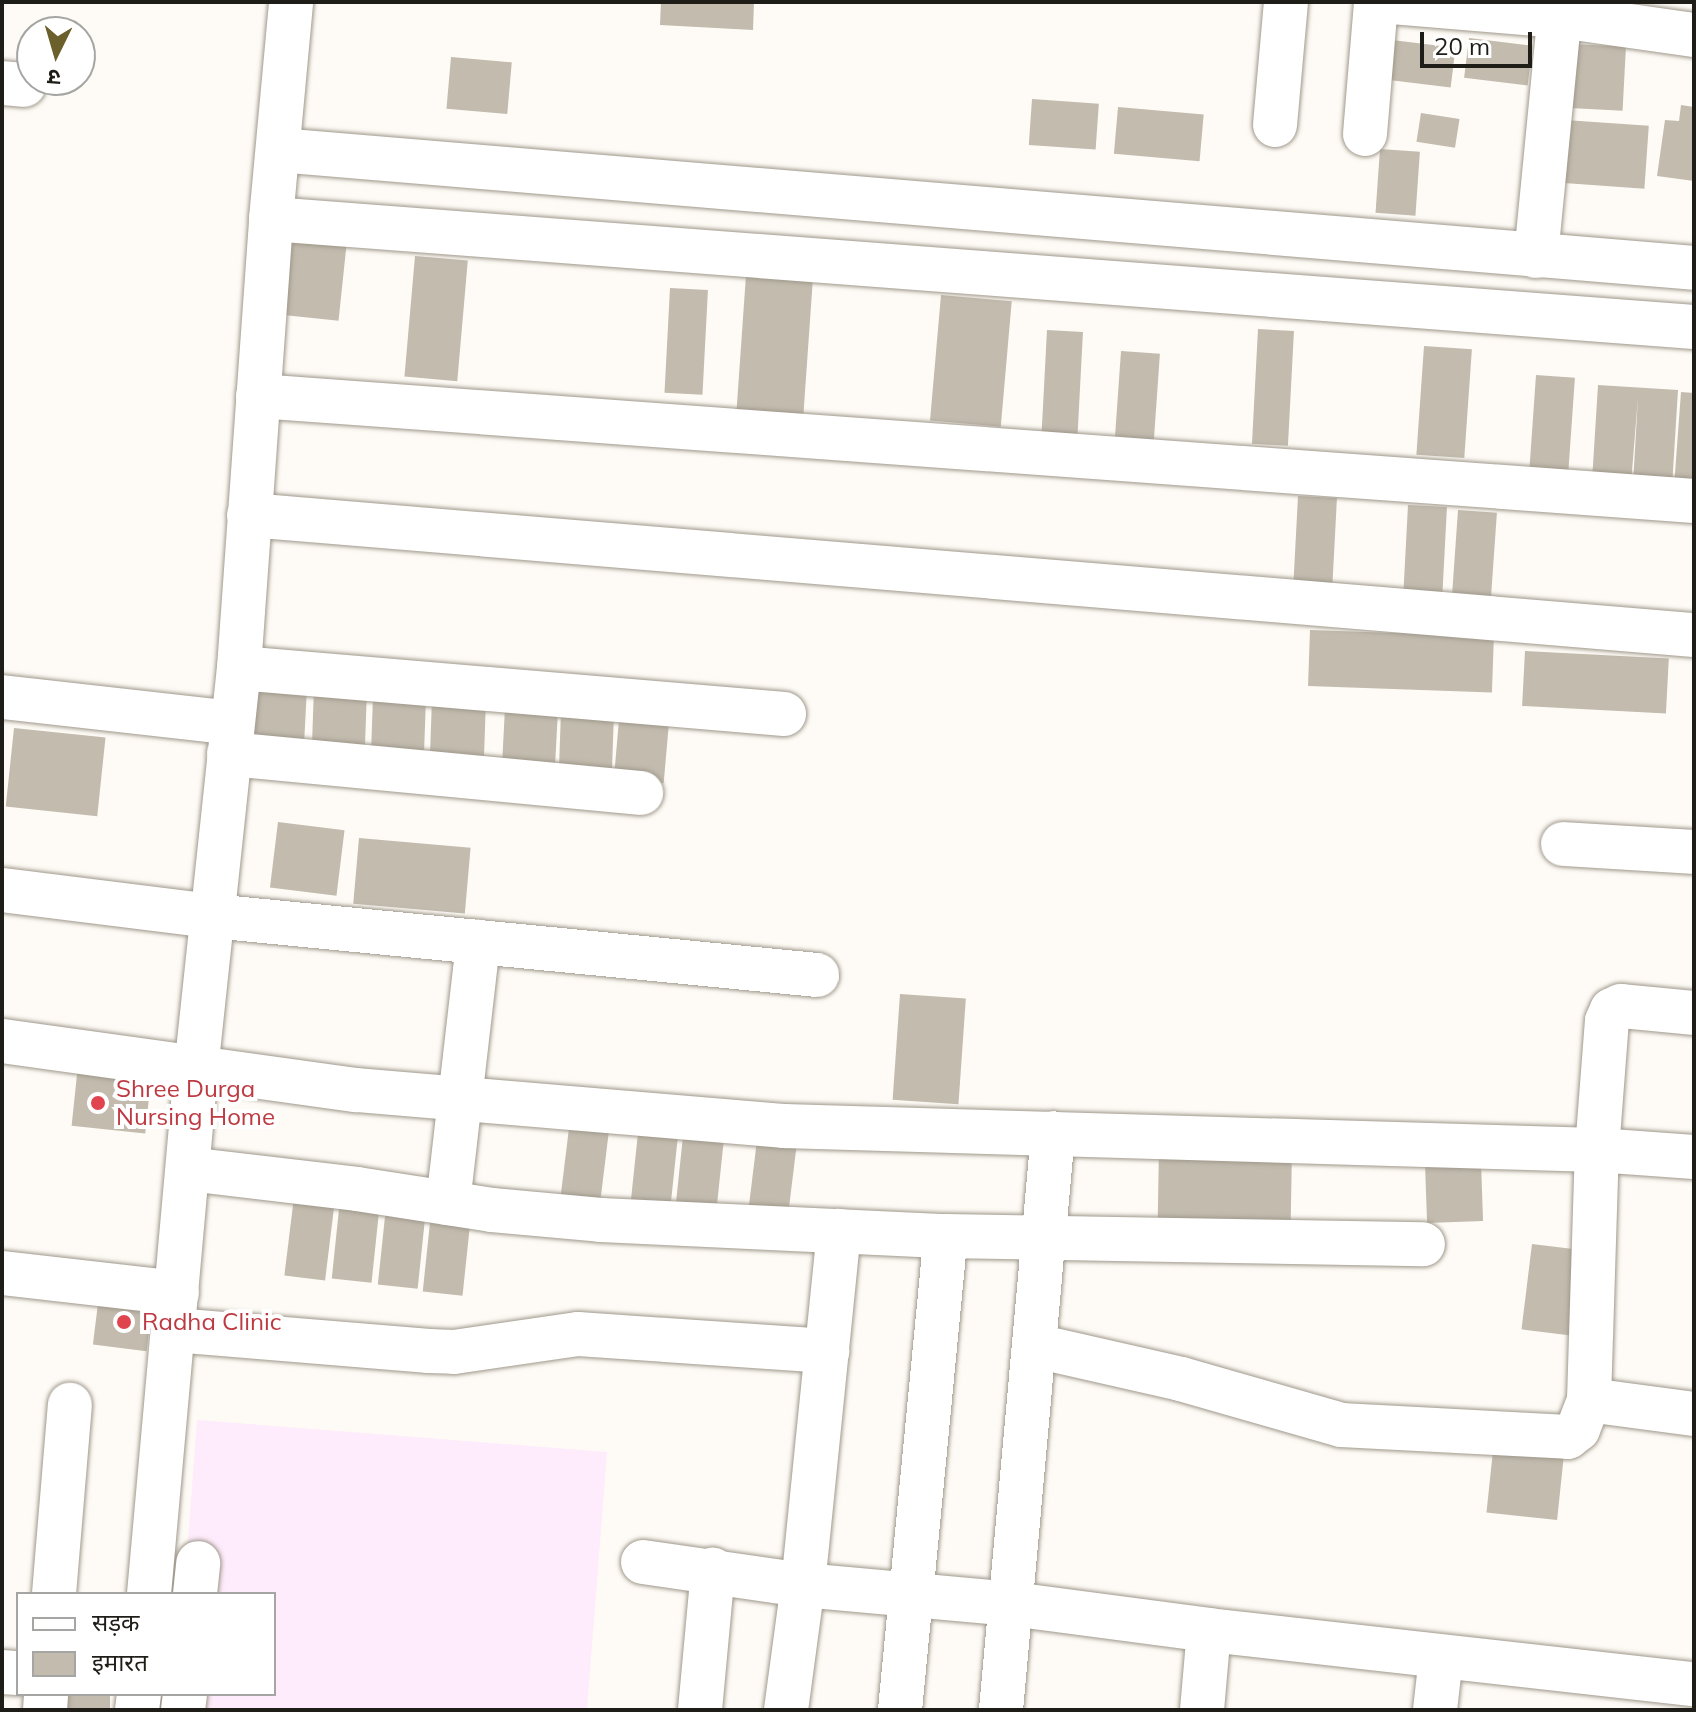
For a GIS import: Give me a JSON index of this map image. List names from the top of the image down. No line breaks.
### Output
{"places":["Shree Durga Nursing Home","Radha Clinic"],"legend":["सड़क","इमारत"],"scale_bar":"20 m","north":"bottom"}
